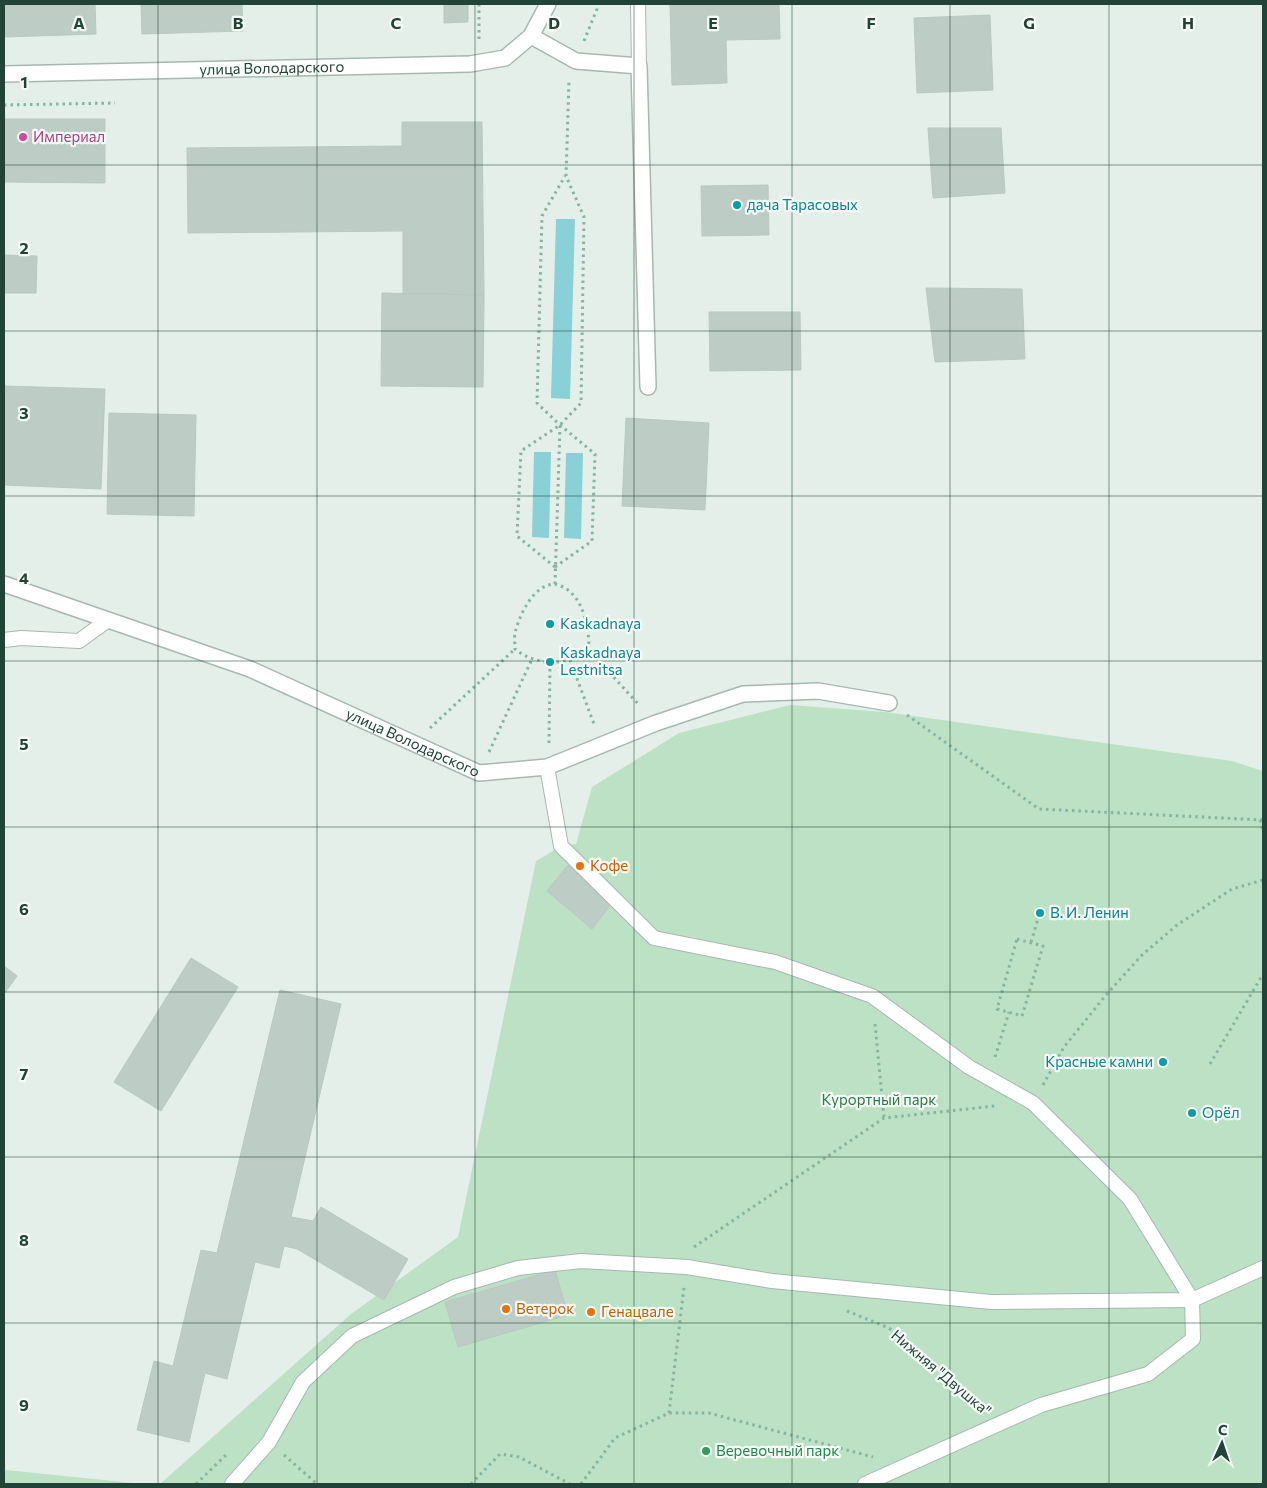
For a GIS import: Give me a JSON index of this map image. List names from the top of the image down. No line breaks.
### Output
{"streets":{"street":["улица Володарского"],"lane":["Нижняя \"Двушка\""]},"parks":["Курортный парк"],"places":["Империал","дача Тарасовых","Kaskadnaya","Kaskadnaya Lestnitsa","Кофе","В. И. Ленин","Красные камни","Орёл","Ветерок","Генацвале","Веревочный парк"],"north":"top","grid":{"columns":["A","B","C","D","E","F","G","H"],"rows":["1","2","3","4","5","6","7","8","9"]}}
